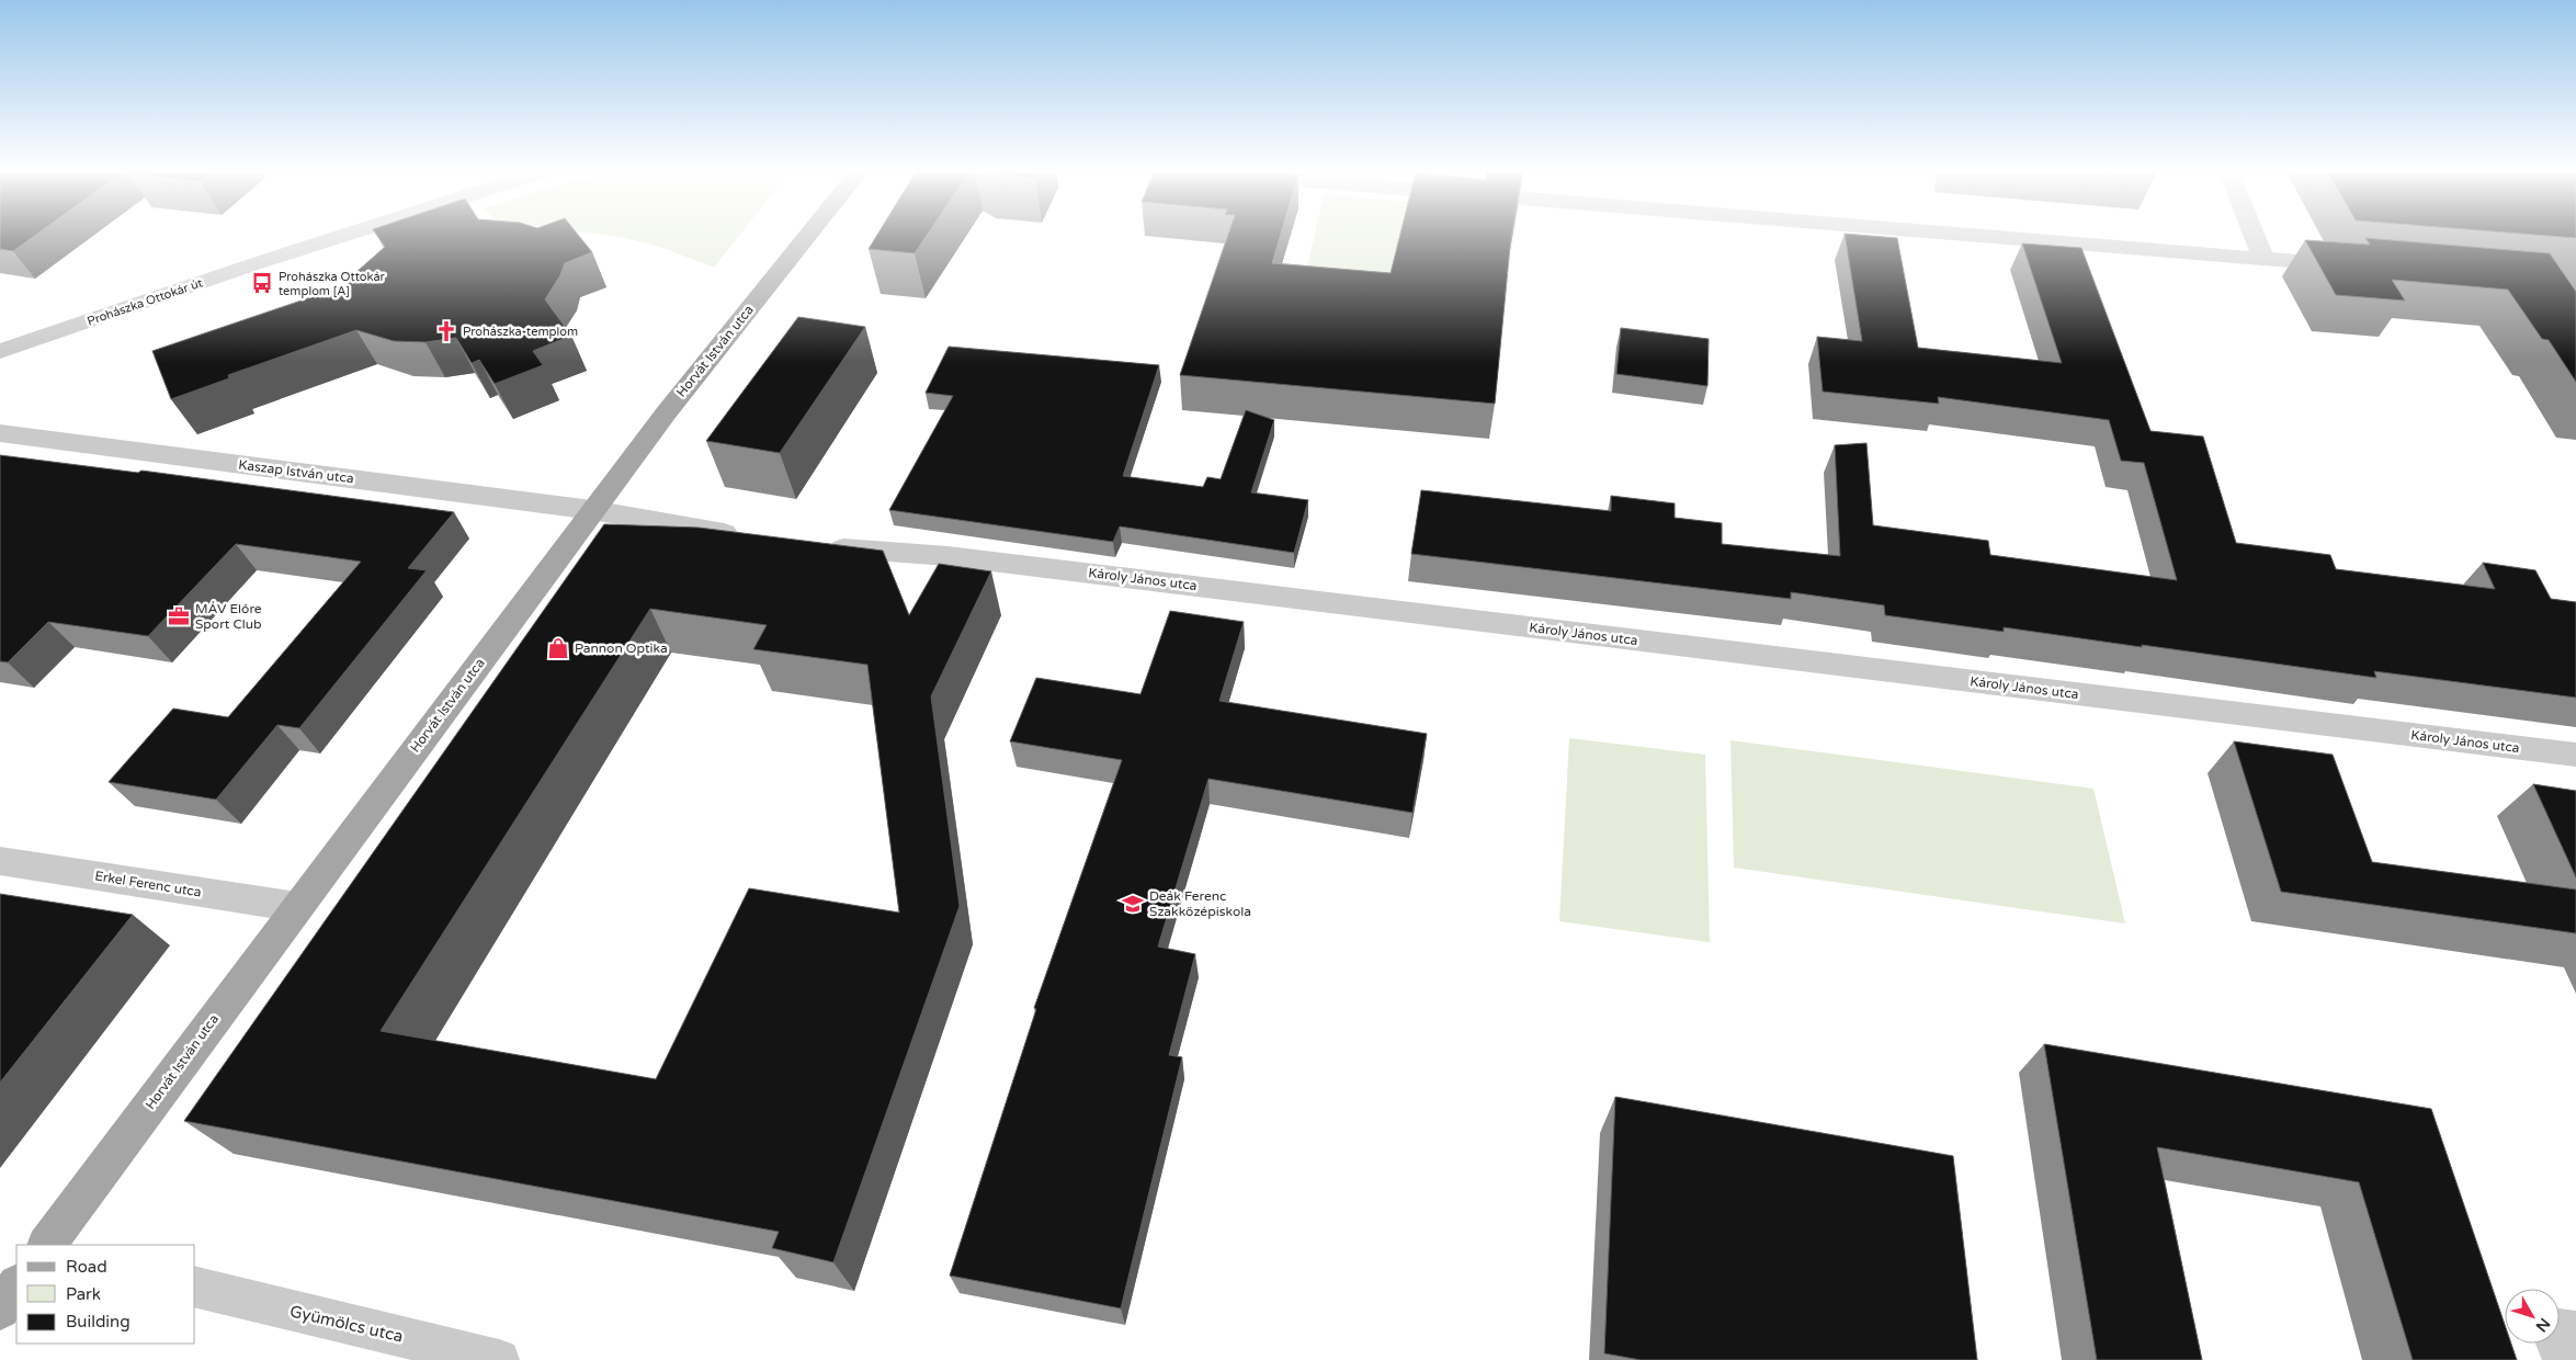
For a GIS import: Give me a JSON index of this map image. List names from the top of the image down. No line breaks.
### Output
{"streets":{"main road":["Horvát István utca"],"street":["Prohászka Ottokár út","Kaszap István utca","Károly János utca","Erkel Ferenc utca","Gyümölcs utca"]},"crossings":[["Horvát István utca","Kaszap István utca"],["Horvát István utca","Erkel Ferenc utca"]],"places":{"bus stop":["Prohászka Ottokár templom [A]"],"church":["Prohászka-templom"],"office":["MÁV Előre Sport Club"],"shop":["Pannon Optika"],"school or university":["Deák Ferenc Szakközépiskola"]},"legend":["Road","Park","Building"],"north":"bottom right"}
